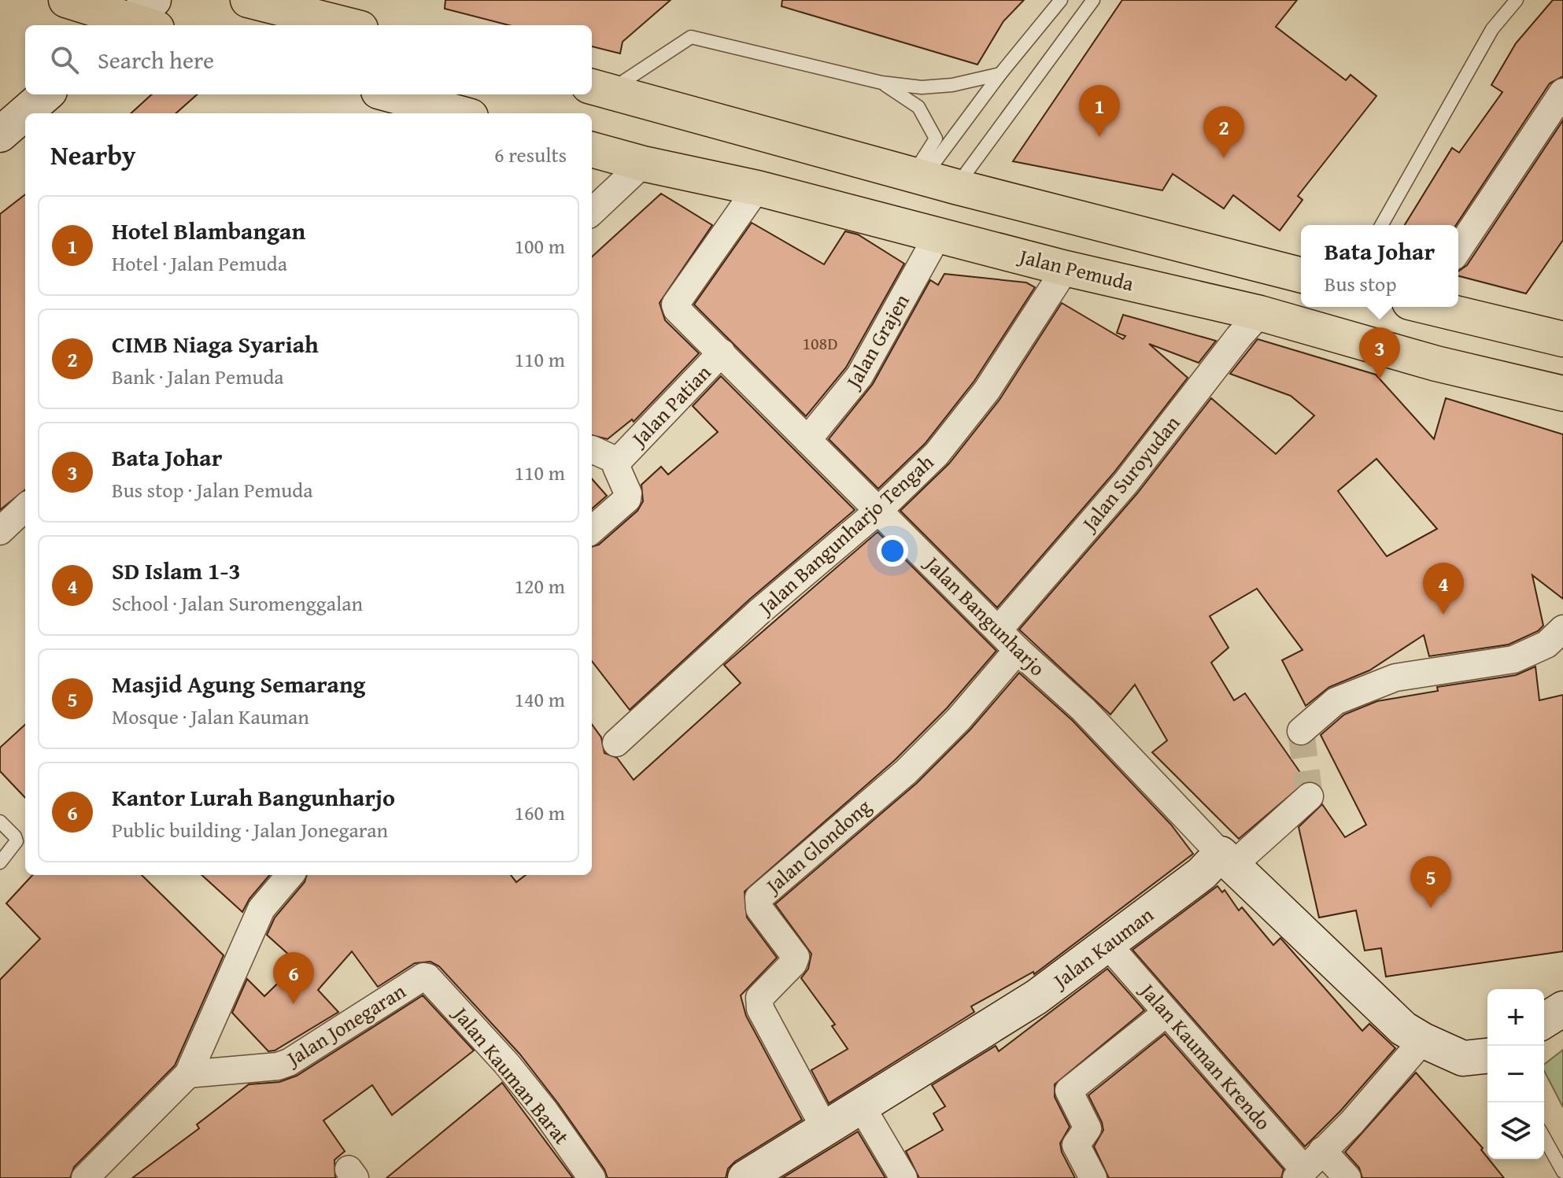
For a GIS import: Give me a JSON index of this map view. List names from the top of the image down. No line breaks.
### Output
{"streets":{"main road":["Jalan Pemuda"],"street":["Jalan Grajen","Jalan Patian","Jalan Suroyudan","Jalan Bangunharjo Tengah","Jalan Bangunharjo","Jalan Glondong","Jalan Kauman","Jalan Jonegaran","Jalan Kauman Krendo","Jalan Kauman Barat"]},"crossings":[["Jalan Pemuda","Jalan Grajen"],["Jalan Pemuda","Jalan Patian"],["Jalan Pemuda","Jalan Suroyudan"],["Jalan Pemuda","Jalan Bangunharjo Tengah"],["Jalan Grajen","Jalan Bangunharjo"],["Jalan Patian","Jalan Bangunharjo"],["Jalan Suroyudan","Jalan Bangunharjo"],["Jalan Bangunharjo Tengah","Jalan Bangunharjo"],["Jalan Bangunharjo","Jalan Glondong"],["Jalan Bangunharjo","Jalan Kauman"],["Jalan Glondong","Jalan Kauman"],["Jalan Kauman","Jalan Kauman Krendo"],["Jalan Jonegaran","Jalan Kauman Barat"]],"house_numbers":["108D"],"page":{"search":"Search here","pins":["1","2","3","4","5","6"],"heading":["Nearby","6 results"],"list":[{"mark":"1","name":"Hotel Blambangan","note":"Hotel · Jalan Pemuda","value":"100 m"},{"mark":"2","name":"CIMB Niaga Syariah","note":"Bank · Jalan Pemuda","value":"110 m"},{"mark":"3","name":"Bata Johar","note":"Bus stop · Jalan Pemuda","value":"110 m"},{"mark":"4","name":"SD Islam 1-3","note":"School · Jalan Suromenggalan","value":"120 m"},{"mark":"5","name":"Masjid Agung Semarang","note":"Mosque · Jalan Kauman","value":"140 m"},{"mark":"6","name":"Kantor Lurah Bangunharjo","note":"Public building · Jalan Jonegaran","value":"160 m"}],"popup":["Bata Johar","Bus stop"],"map_buttons":["+","−"]}}
